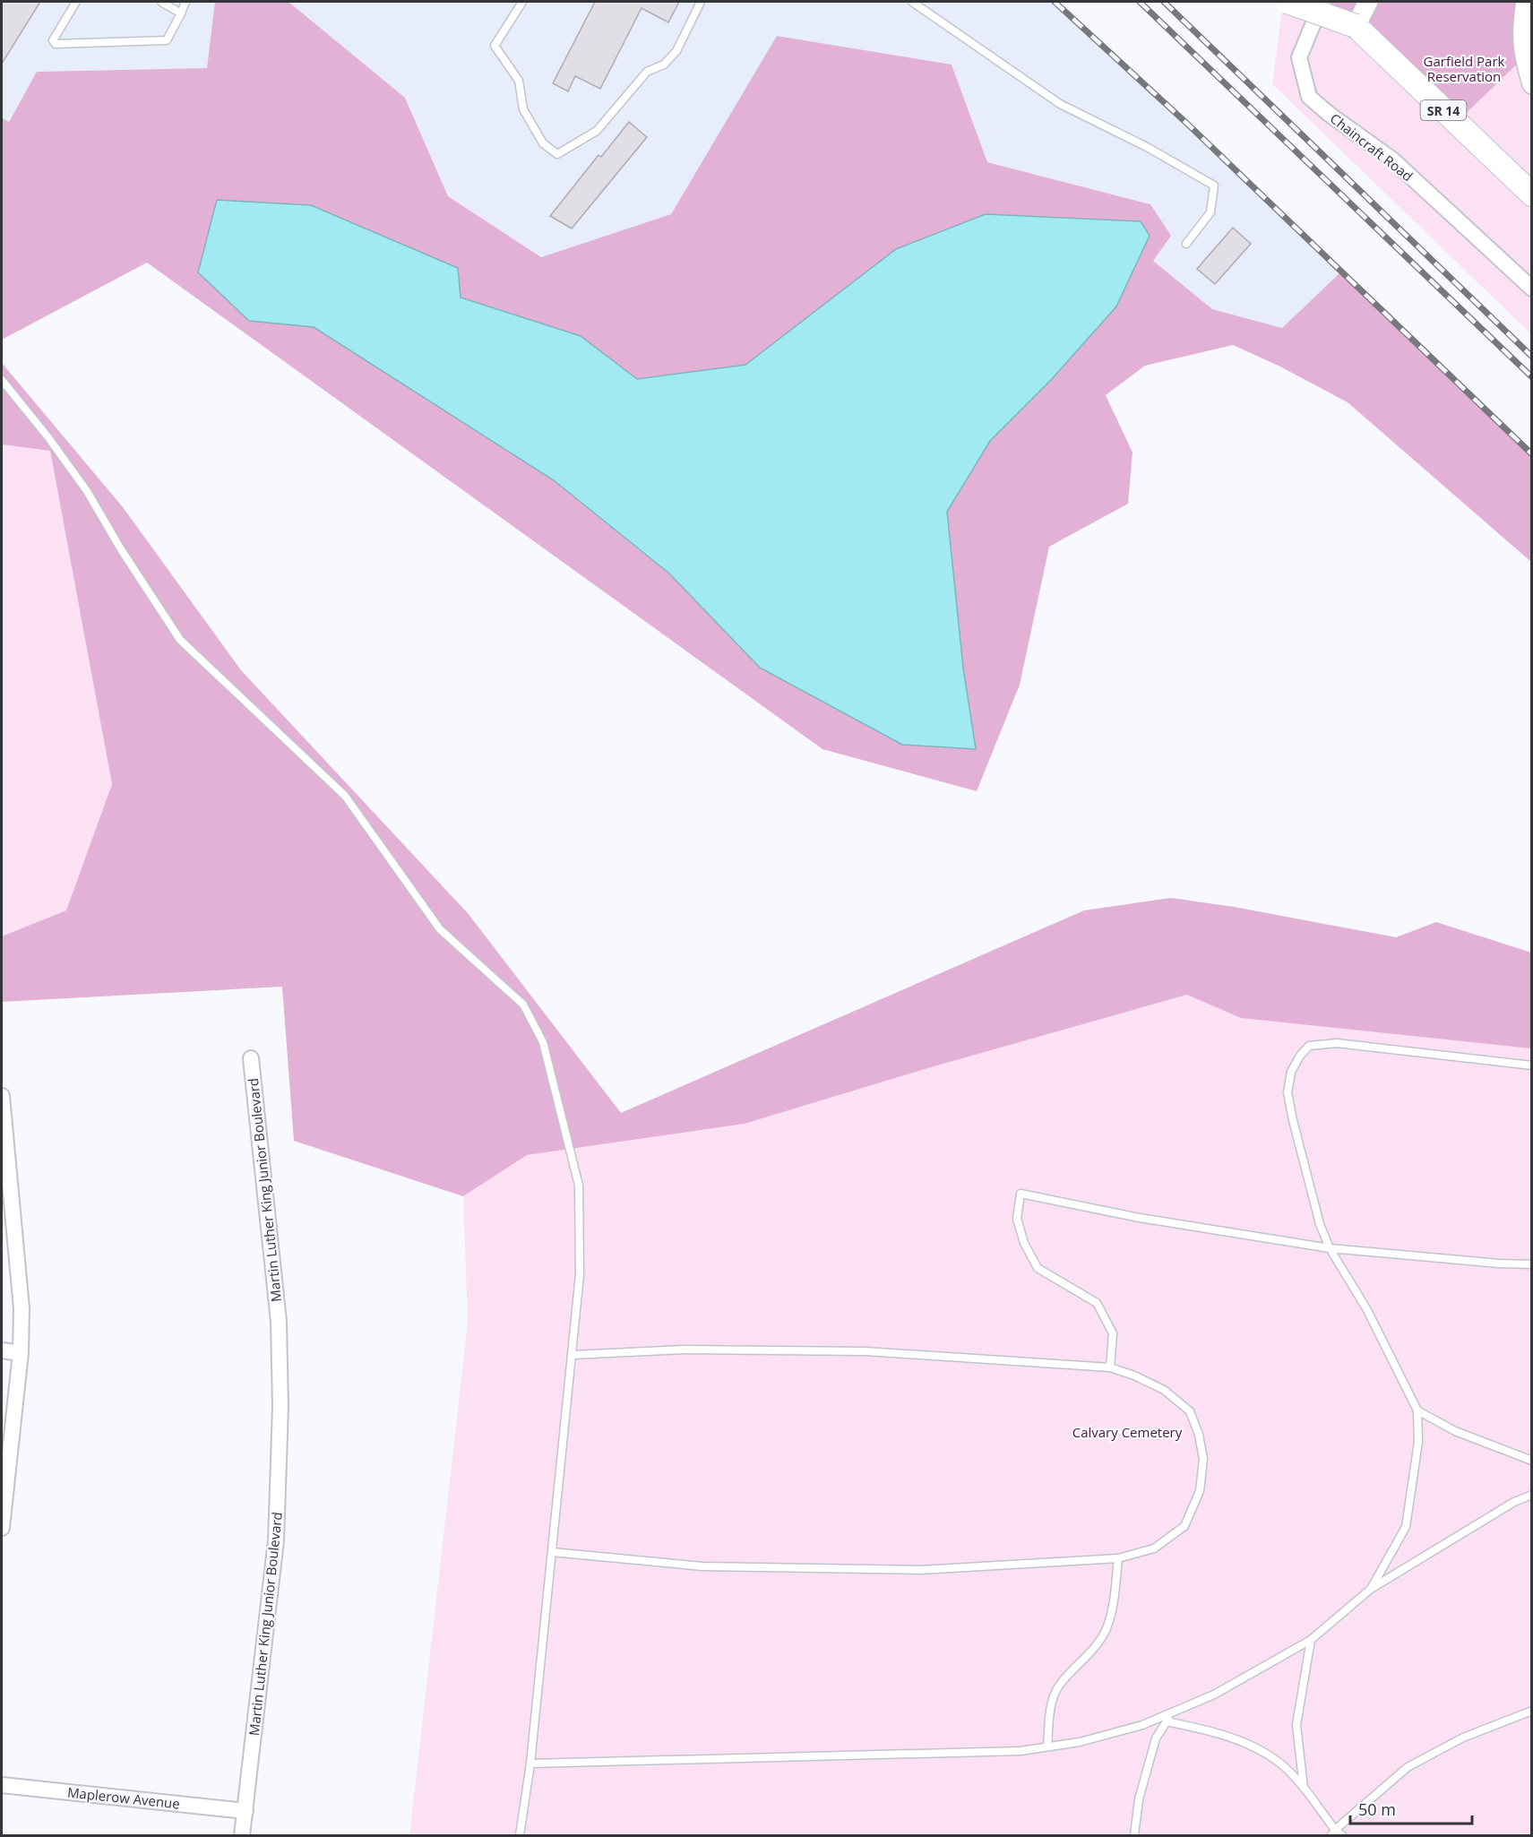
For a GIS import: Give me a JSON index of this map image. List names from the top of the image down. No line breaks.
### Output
{"streets":{"main road":["SR 14"],"street":["Chaincraft Road","Martin Luther King Junior Boulevard","Maplerow Avenue"]},"crossings":[["Martin Luther King Junior Boulevard","Maplerow Avenue"]],"parks":["Garfield Park Reservation","Calvary Cemetery"],"scale_bar":"50 m"}
